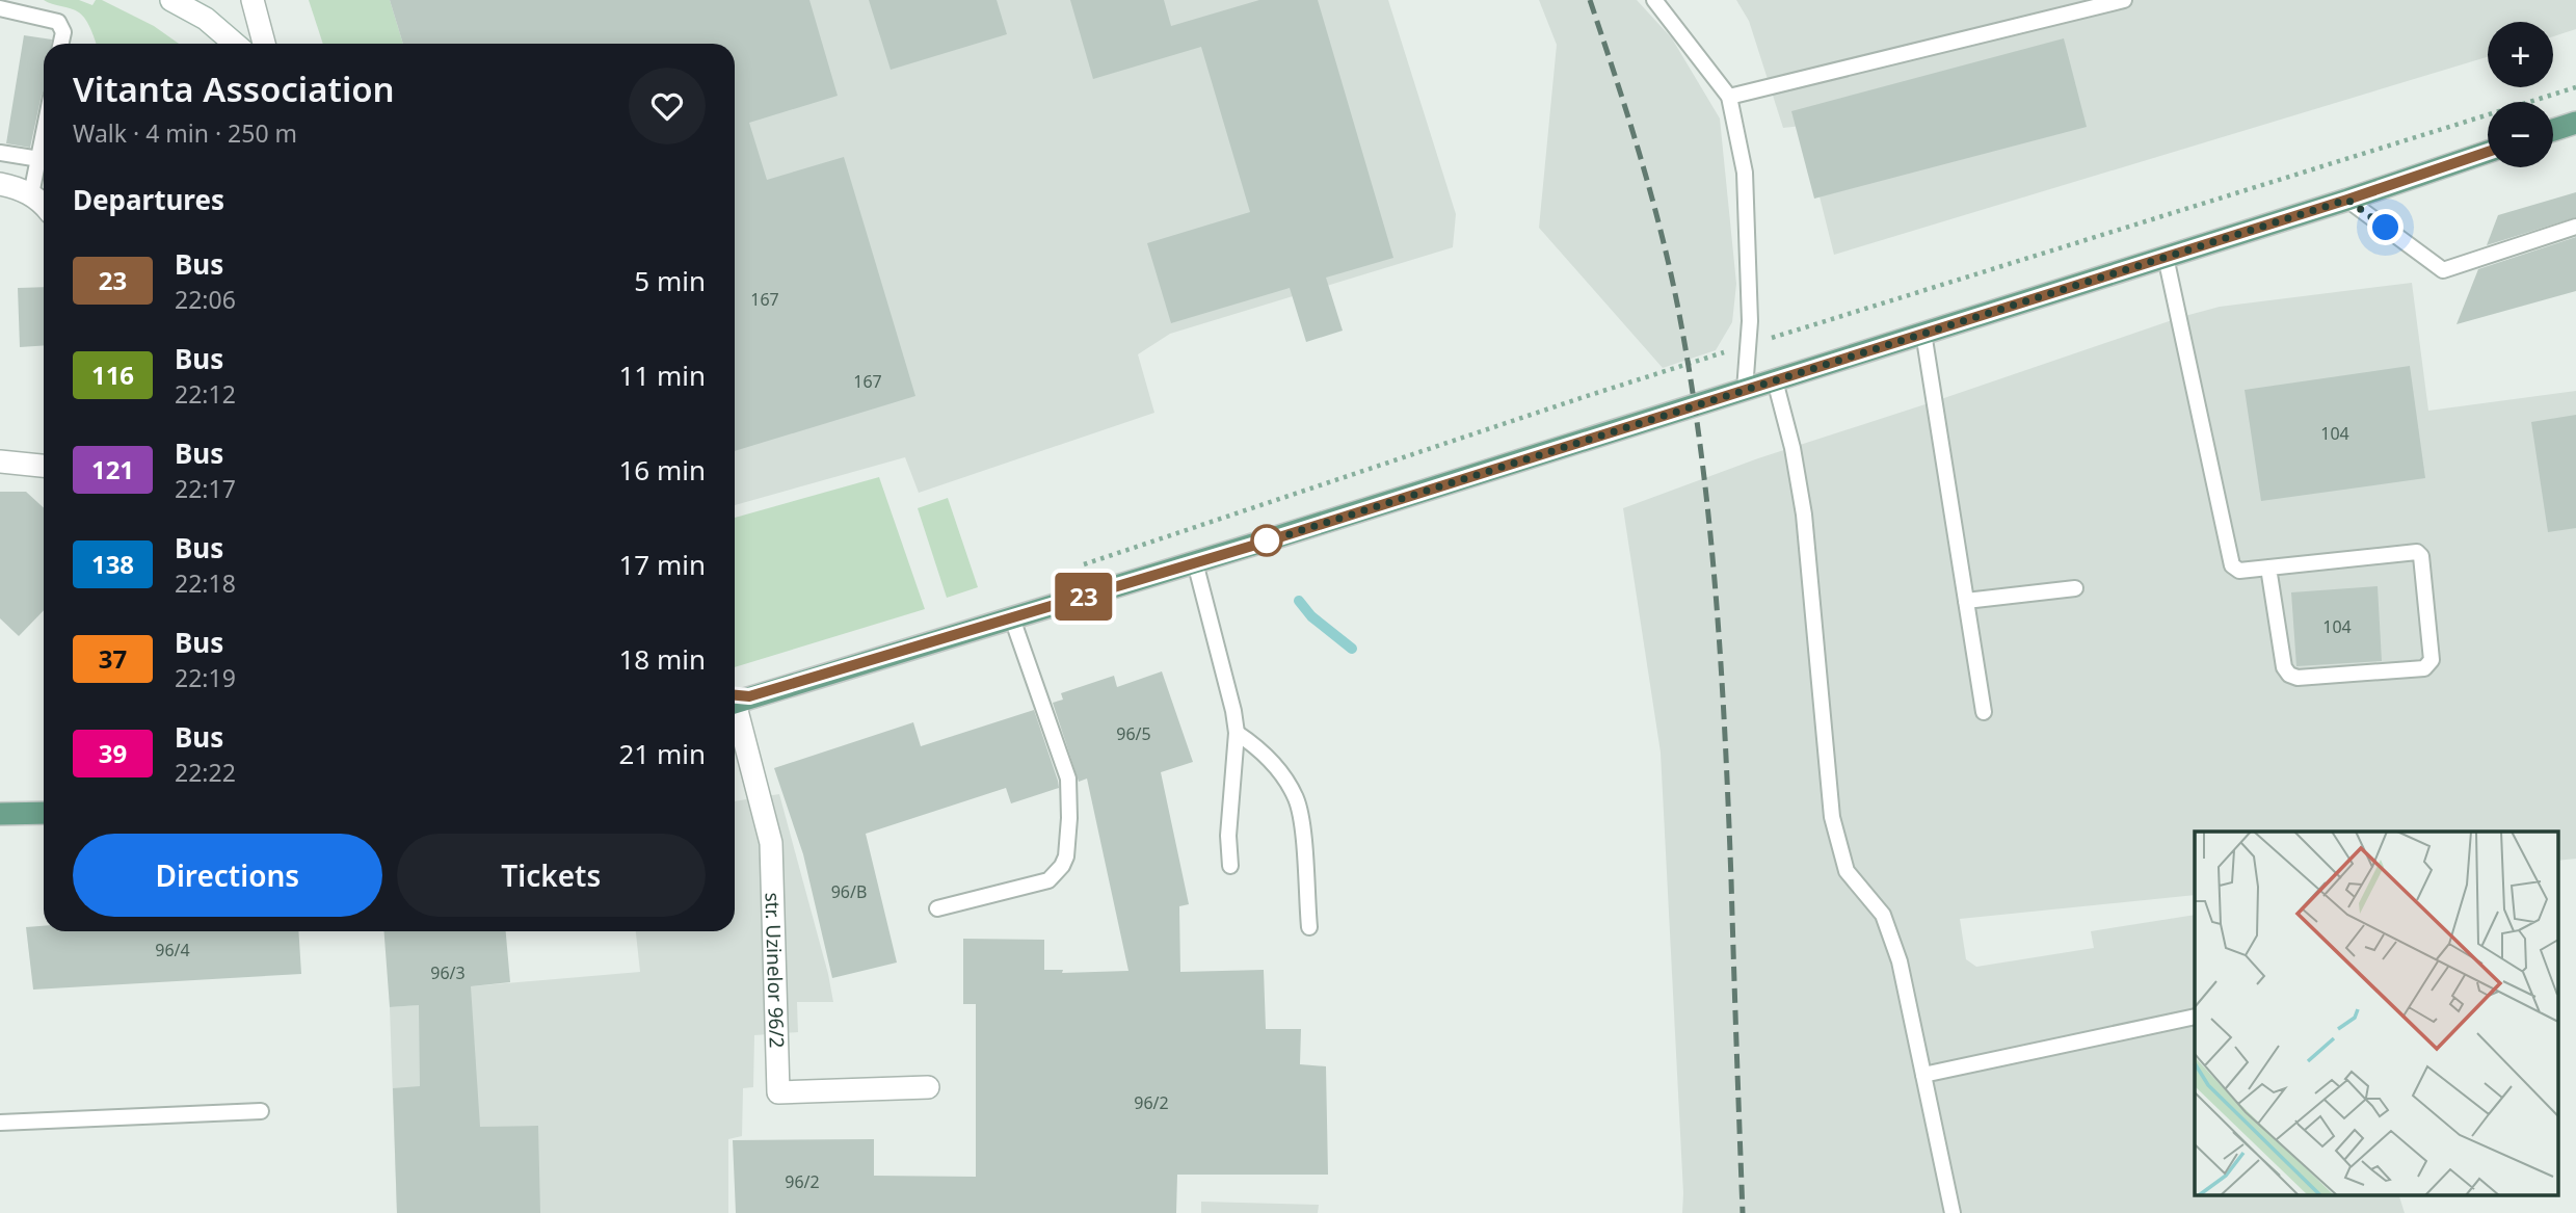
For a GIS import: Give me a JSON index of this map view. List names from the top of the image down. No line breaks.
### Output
{"streets":{"street":["str. Uzinelor 96/2"]},"lines":["bus line 23"],"house_numbers":["167","167","104","104","96/5","96/B","96/4","96/3","96/2","96/2"],"page":{"on_map":"23","map_buttons":["+","−"],"heading":[["Vitanta Association","Walk · 4 min · 250 m"],"Departures"],"list":[{"mark":"23","name":"Bus","note":"22:06","value":"5 min"},{"mark":"116","name":"Bus","note":"22:12","value":"11 min"},{"mark":"121","name":"Bus","note":"22:17","value":"16 min"},{"mark":"138","name":"Bus","note":"22:18","value":"17 min"},{"mark":"37","name":"Bus","note":"22:19","value":"18 min"},{"mark":"39","name":"Bus","note":"22:22","value":"21 min"}],"buttons":["Directions","Tickets"]}}
